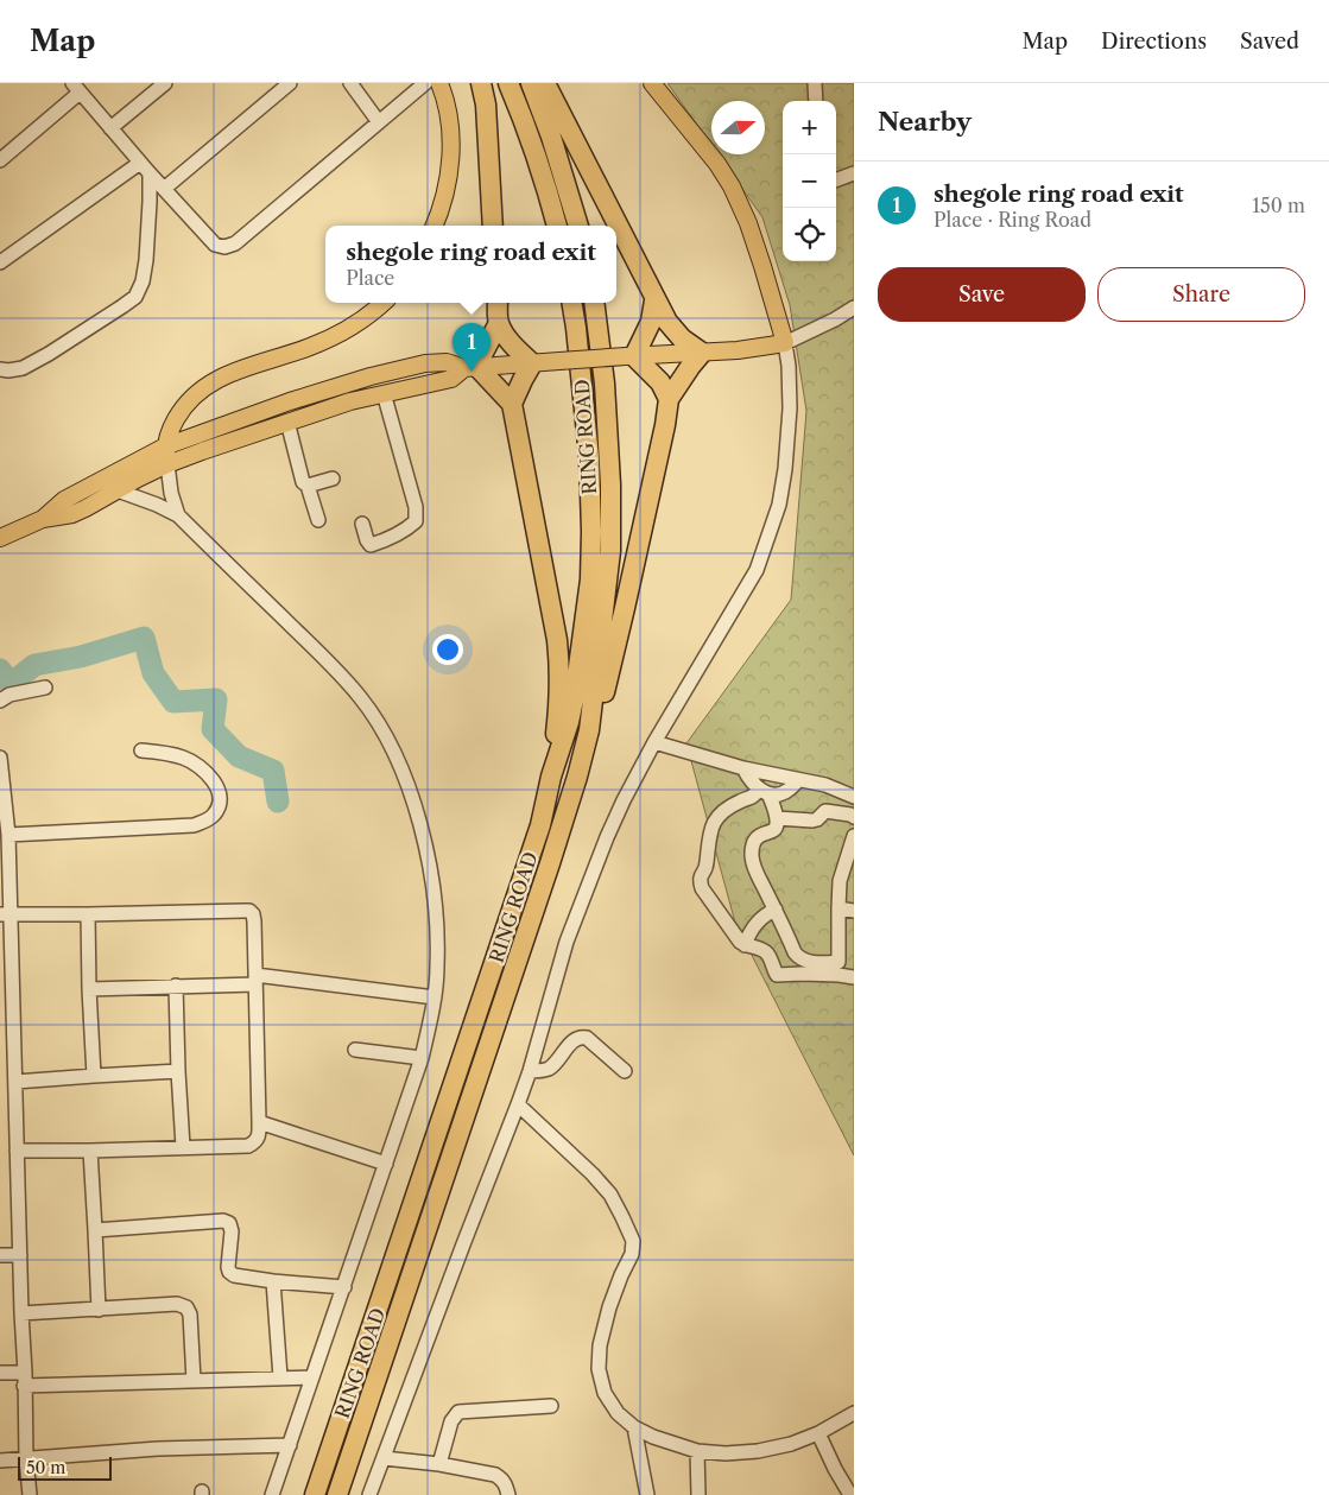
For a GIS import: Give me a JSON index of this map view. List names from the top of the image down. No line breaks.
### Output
{"streets":{"highway":["RING ROAD"]},"scale_bar":"50 m","north":"right","page":{"header":"Map","nav":["Map","Directions","Saved"],"heading":"Nearby","map_buttons":["+","−"],"list":[{"mark":"1","name":"shegole ring road exit","note":"Place · Ring Road","value":"150 m"}],"popup":["shegole ring road exit","Place"],"buttons":["Save","Share"],"pins":"1","scale":"50 m"}}
